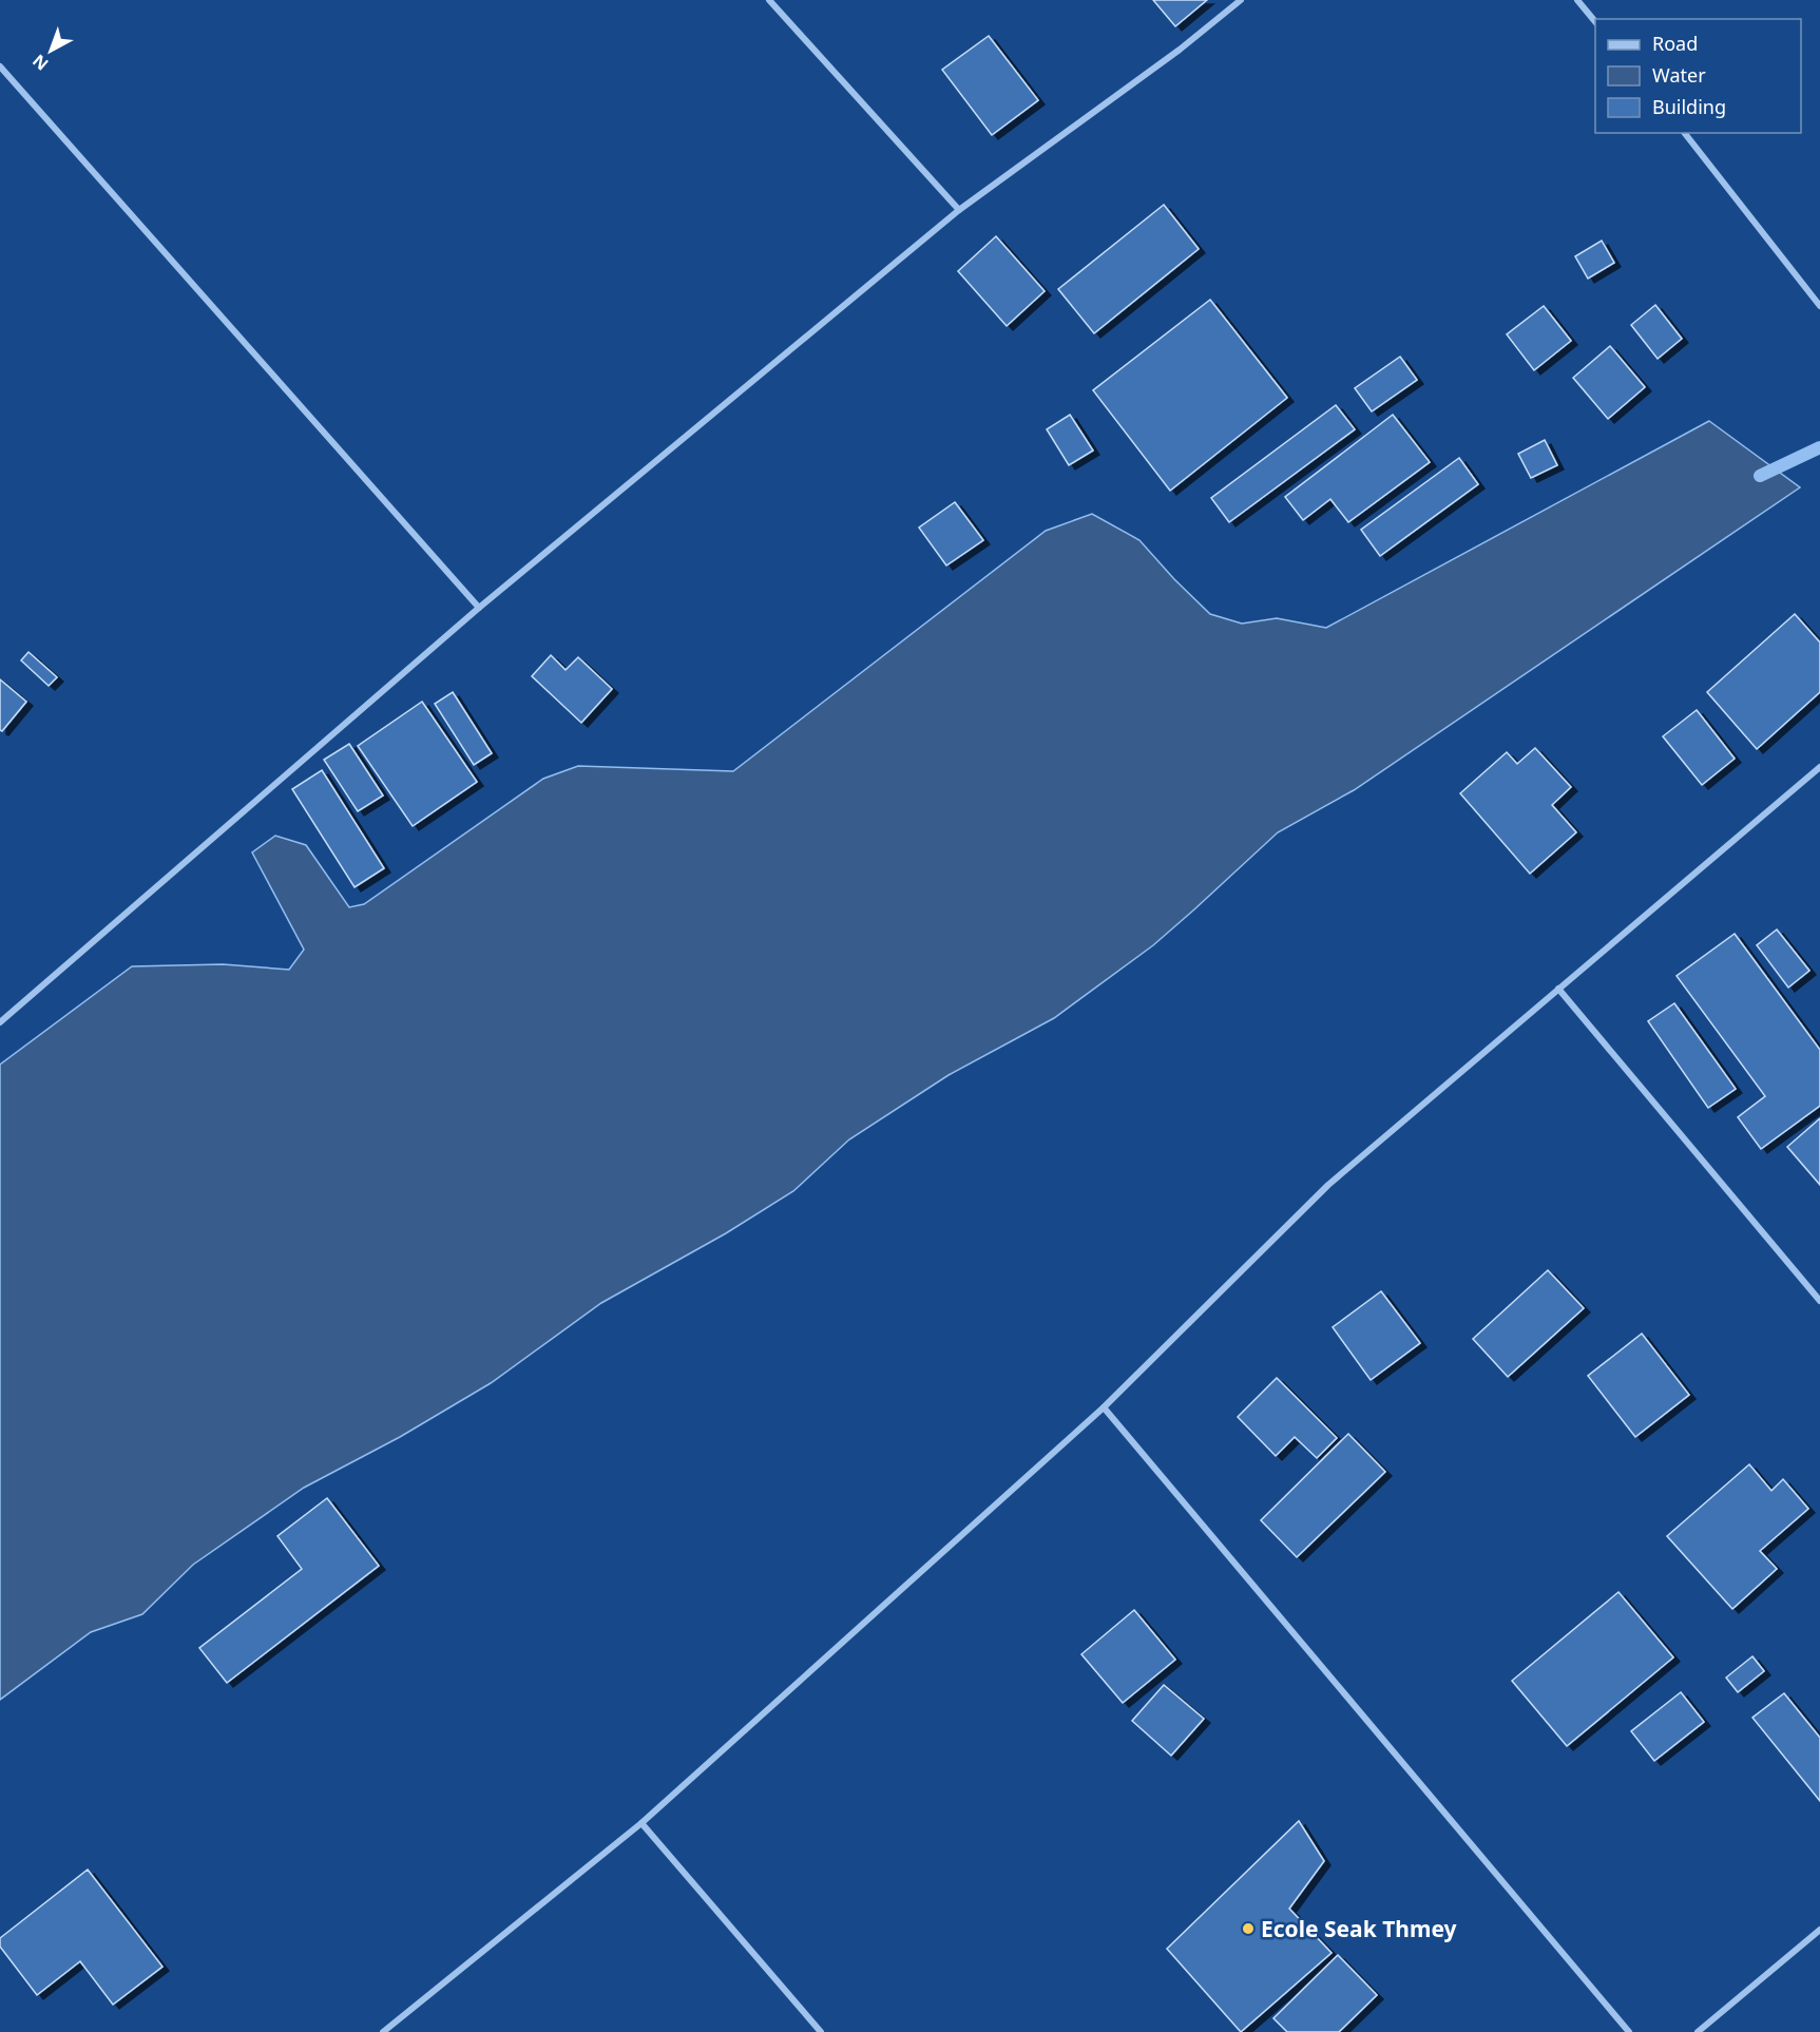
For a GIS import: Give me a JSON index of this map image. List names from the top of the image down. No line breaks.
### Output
{"places":["Ecole Seak Thmey"],"legend":["Road","Water","Building"],"north":"bottom left"}
